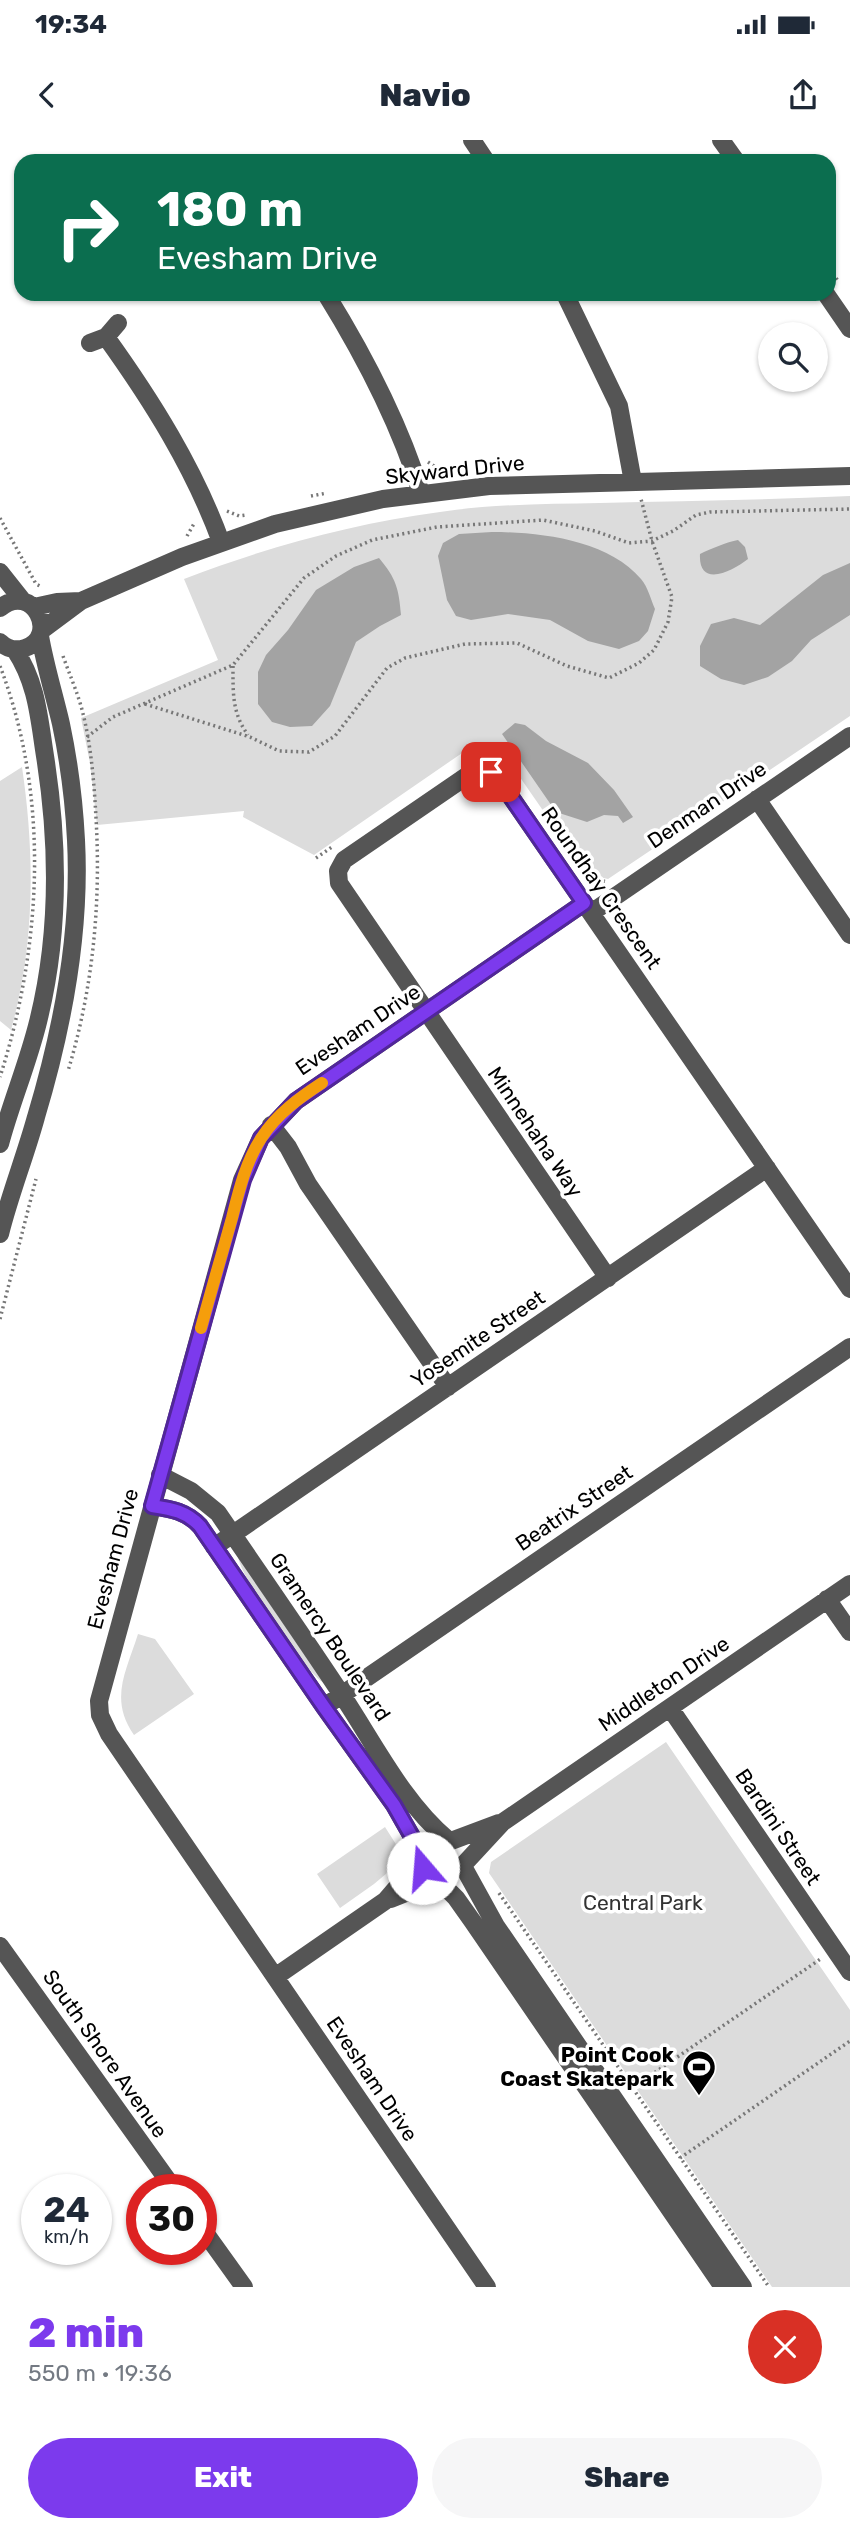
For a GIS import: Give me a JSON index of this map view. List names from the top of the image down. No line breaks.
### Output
{"streets":{"street":["Skyward Drive","Denman Drive","Roundhay Crescent","Evesham Drive","Minnehaha Way","Yosemite Street","Beatrix Street","Gramercy Boulevard","Middleton Drive","Bardini Street","South Shore Avenue"]},"crossings":[["Denman Drive","Roundhay Crescent"],["Denman Drive","Evesham Drive"],["Roundhay Crescent","Evesham Drive"],["Roundhay Crescent","Minnehaha Way"],["Roundhay Crescent","Yosemite Street"],["Evesham Drive","Minnehaha Way"],["Evesham Drive","Gramercy Boulevard"],["Minnehaha Way","Yosemite Street"],["Yosemite Street","Gramercy Boulevard"],["Beatrix Street","Gramercy Boulevard"],["Gramercy Boulevard","Middleton Drive"],["Middleton Drive","Bardini Street"]],"parks":["Central Park"],"places":{"sports":["Point Cook Coast Skatepark"]},"page":{"status":"19:34","header":"Navio","turn":["180 m","Evesham Drive"],"speed":"24 km/h","limit":"30","heading":["2 min","550 m · 19:36"],"buttons":["Exit","Share"]}}
